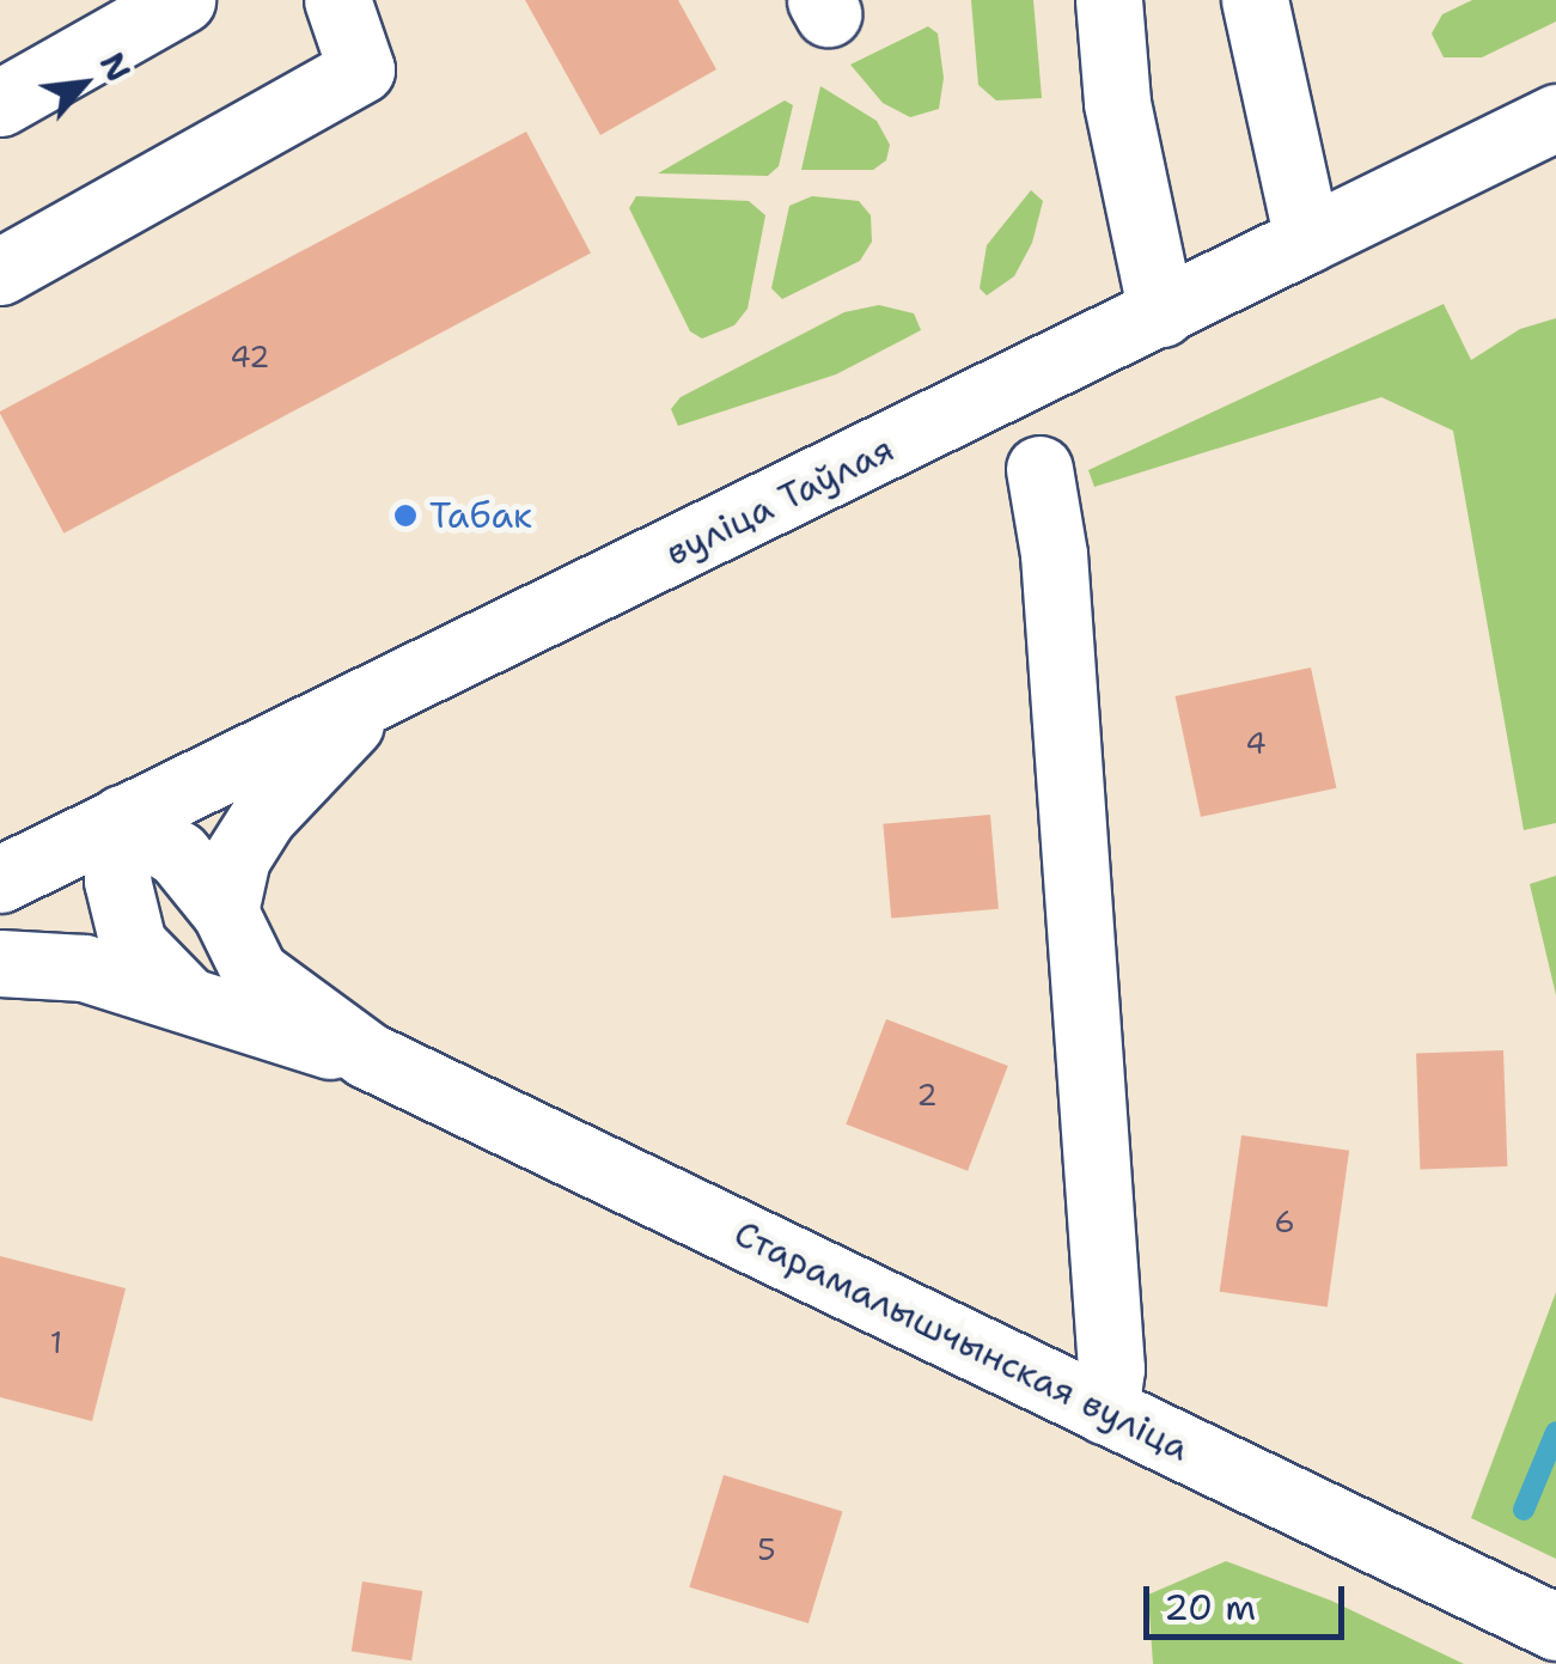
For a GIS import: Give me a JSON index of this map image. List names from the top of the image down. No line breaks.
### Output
{"streets":{"main road":["вуліца Таўлая","Старамалышчынская вуліца"]},"places":["Табак"],"house_numbers":["42","4","2","6","1","5"],"scale_bar":"20 m","north":"top right"}
